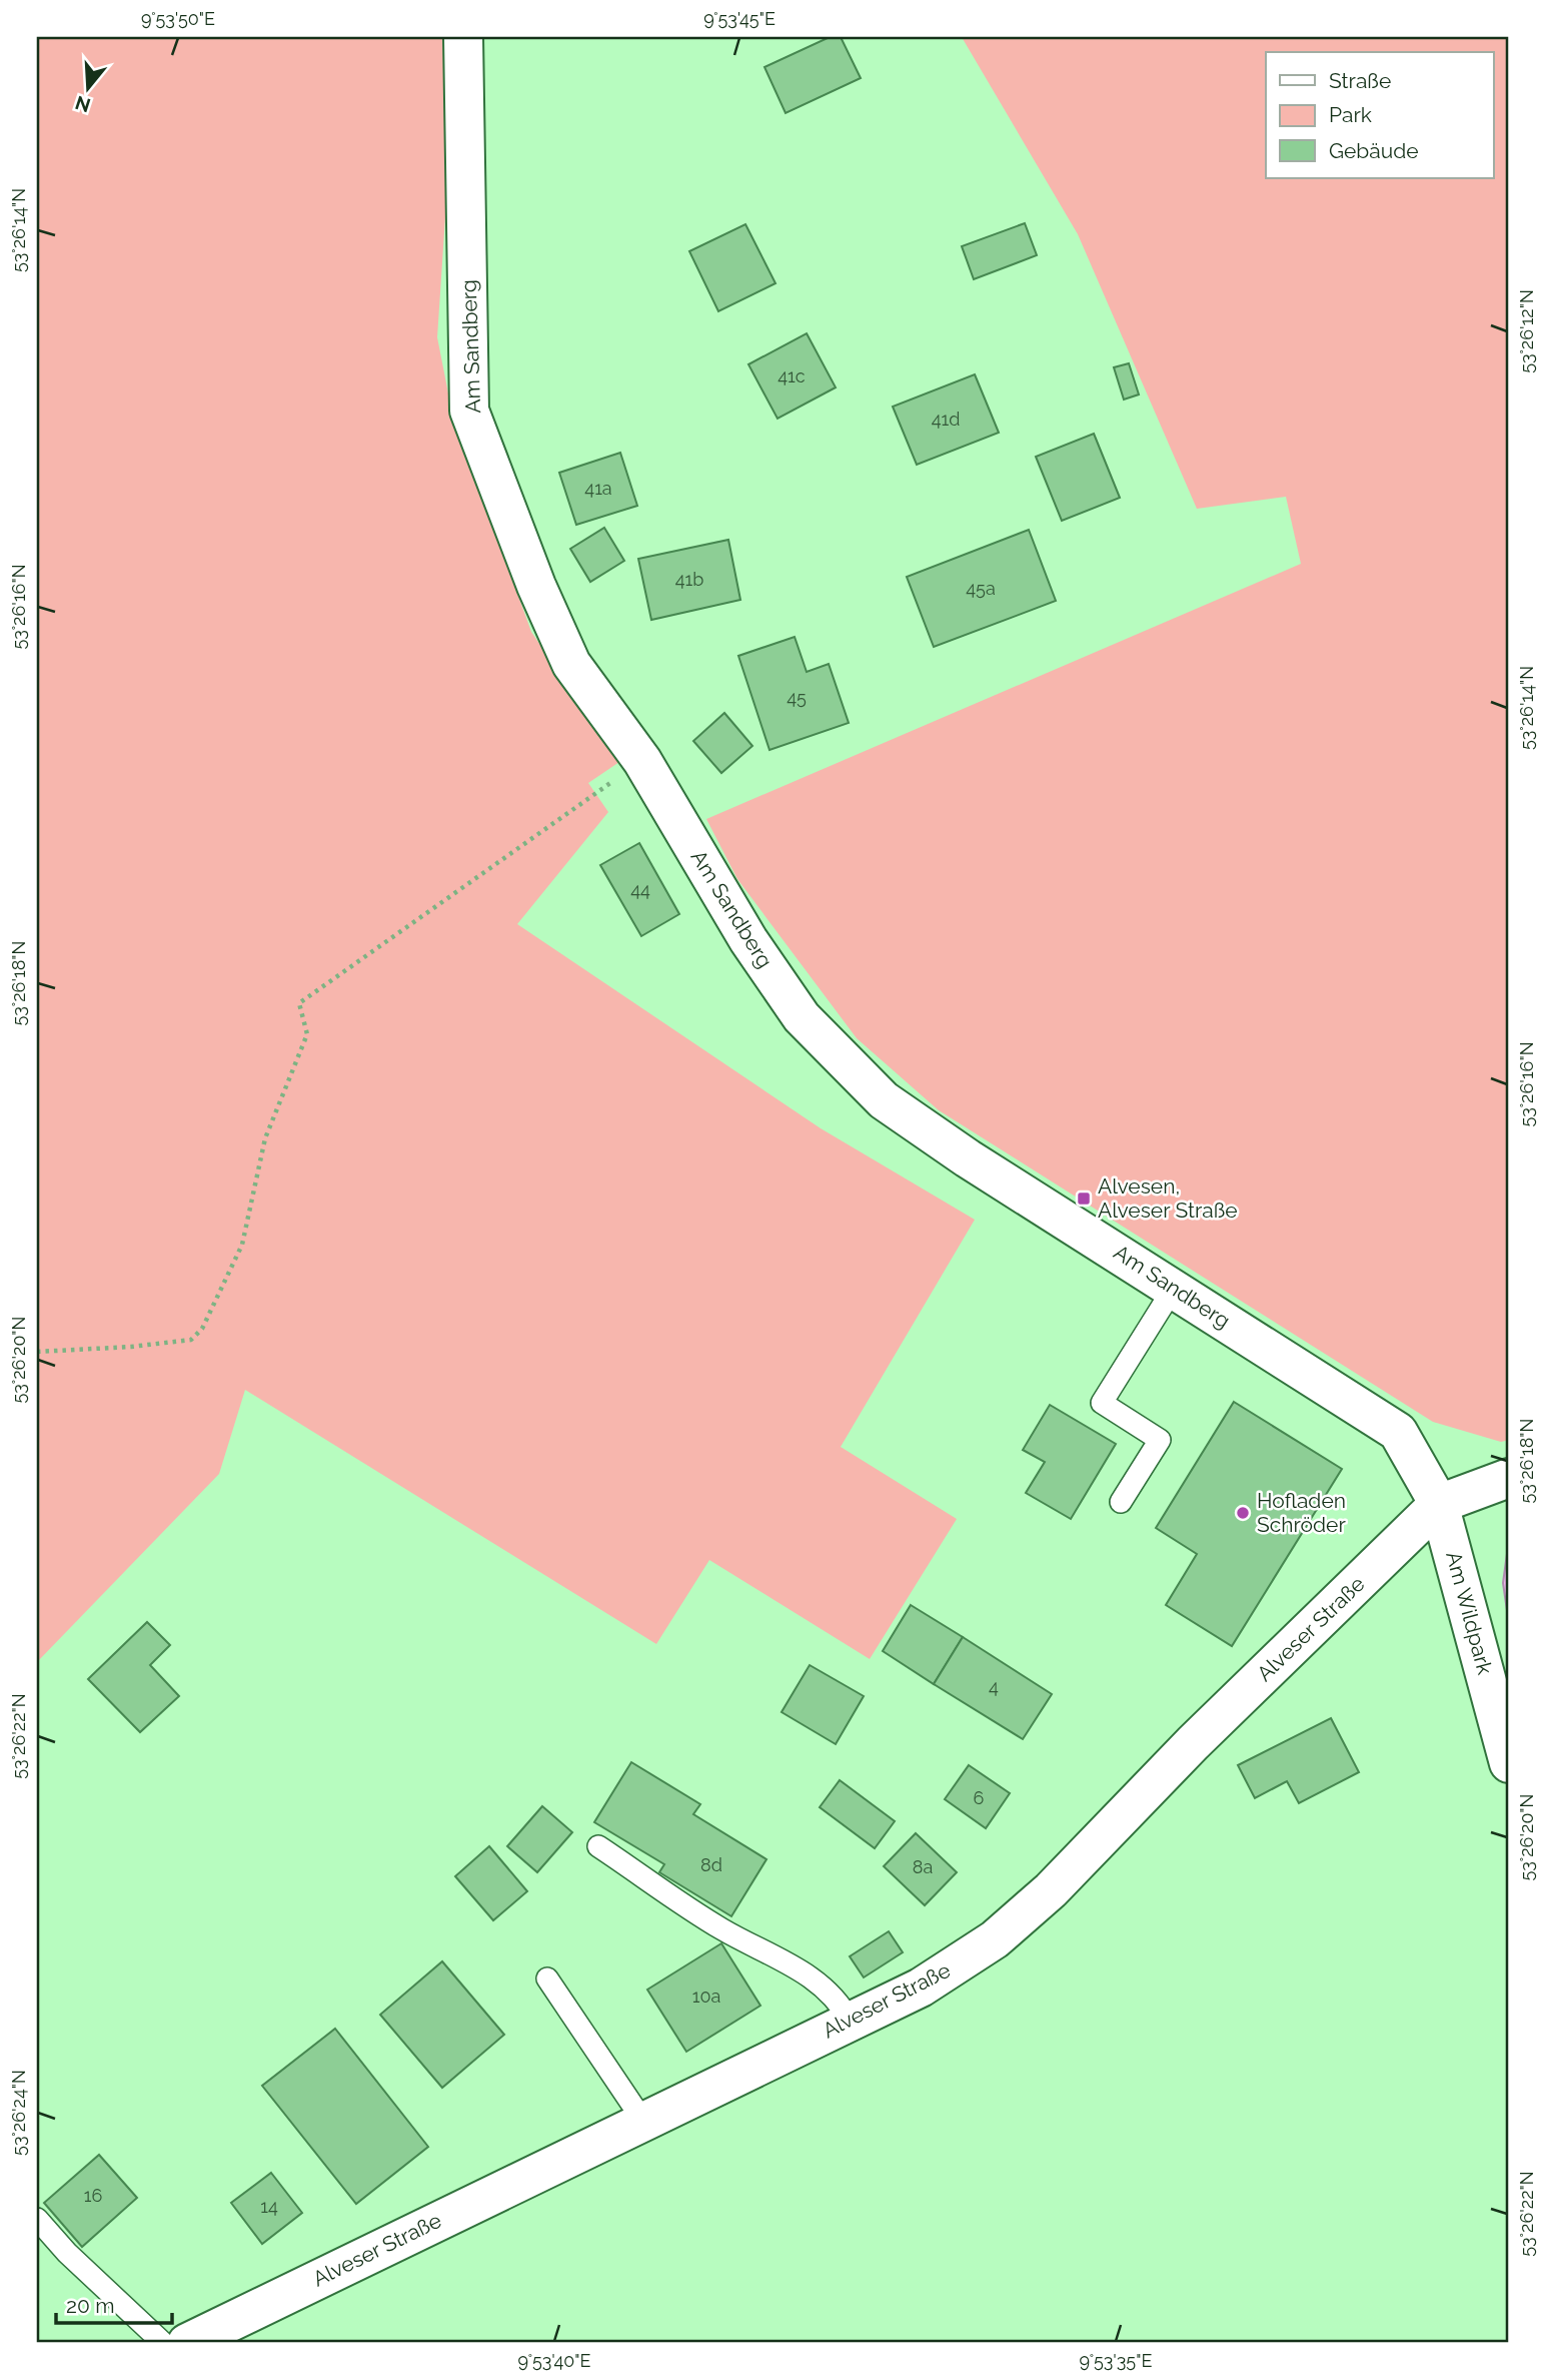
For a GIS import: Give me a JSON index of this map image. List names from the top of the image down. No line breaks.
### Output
{"streets":{"street":["Am Sandberg","Am Wildpark","Alveser Straße"]},"crossings":[["Am Sandberg","Am Wildpark"],["Am Sandberg","Alveser Straße"],["Am Wildpark","Alveser Straße"]],"places":{"transit":["Alvesen, Alveser Straße"],"other":["Hofladen Schröder"]},"house_numbers":["41c","41d","41a","41b","45a","45","44","4","6","8d","8a","10a","16","14"],"legend":["Straße","Park","Gebäude"],"scale_bar":"20 m","north":"bottom","coordinates":["9°53'50\"E","9°53'45\"E","53°26'14\"N","53°26'12\"N","53°26'16\"N","53°26'18\"N","53°26'20\"N","53°26'22\"N","53°26'24\"N","9°53'40\"E","9°53'35\"E"]}
